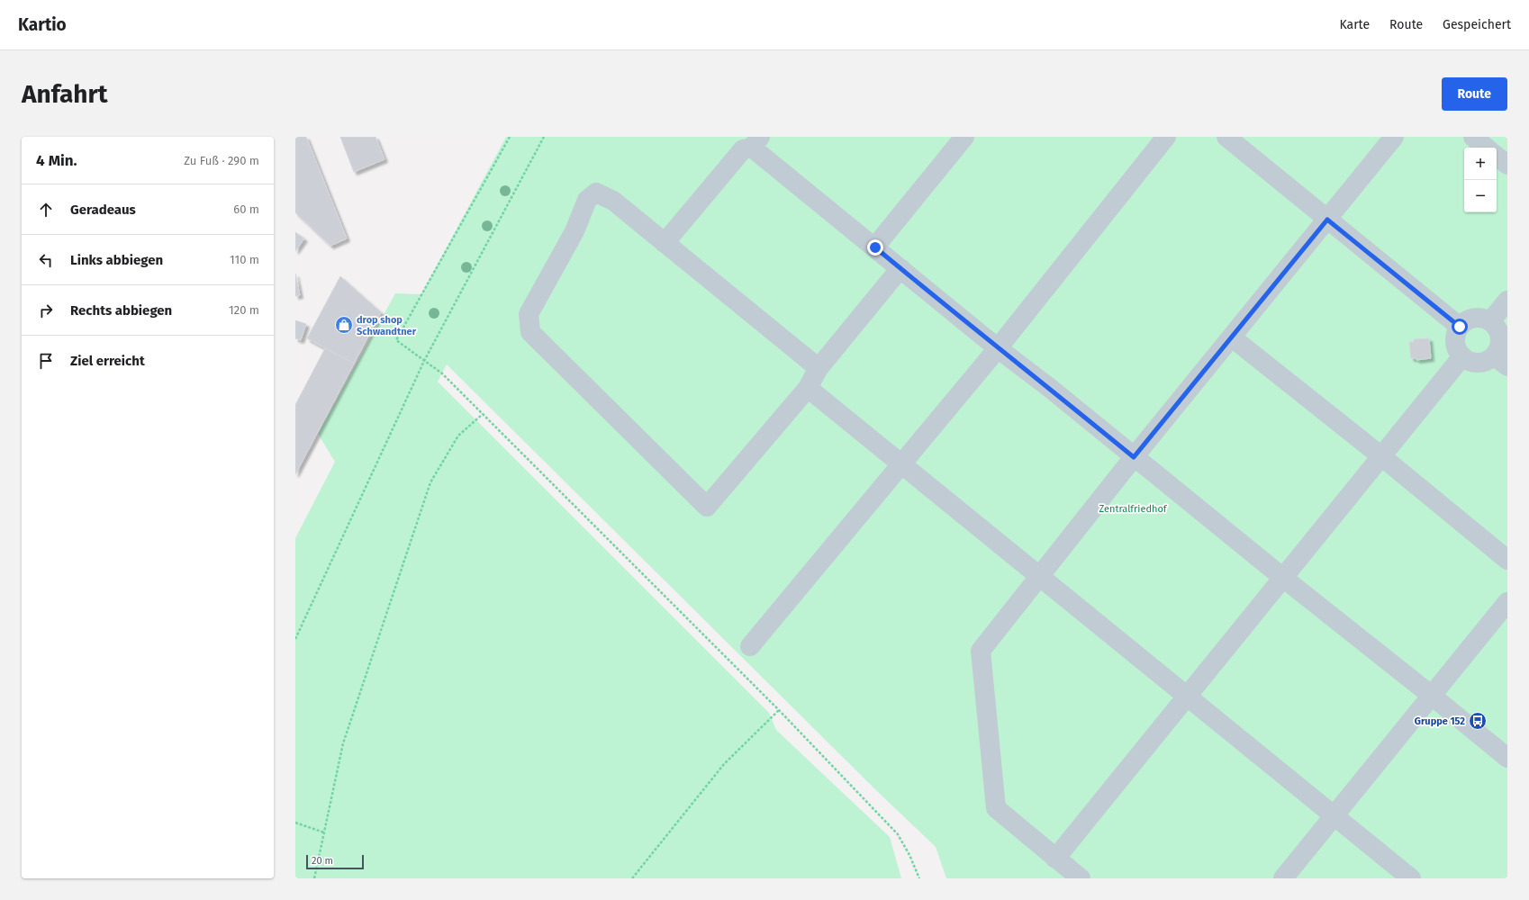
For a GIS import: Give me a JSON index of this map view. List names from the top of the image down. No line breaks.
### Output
{"parks":["Zentralfriedhof"],"places":{"shop":["drop shop Schwandtner"],"bus stop":["Gruppe 152"]},"scale_bar":"20 m","page":{"header":"Kartio","nav":["Karte","Route","Gespeichert"],"buttons":"Route","title":"Anfahrt","heading":["4 Min.","Zu Fuß · 290 m"],"map_buttons":["+","−"],"list":[["Geradeaus","60 m"],["Links abbiegen","110 m"],["Rechts abbiegen","120 m"],"Ziel erreicht"],"scale":"20 m"}}
